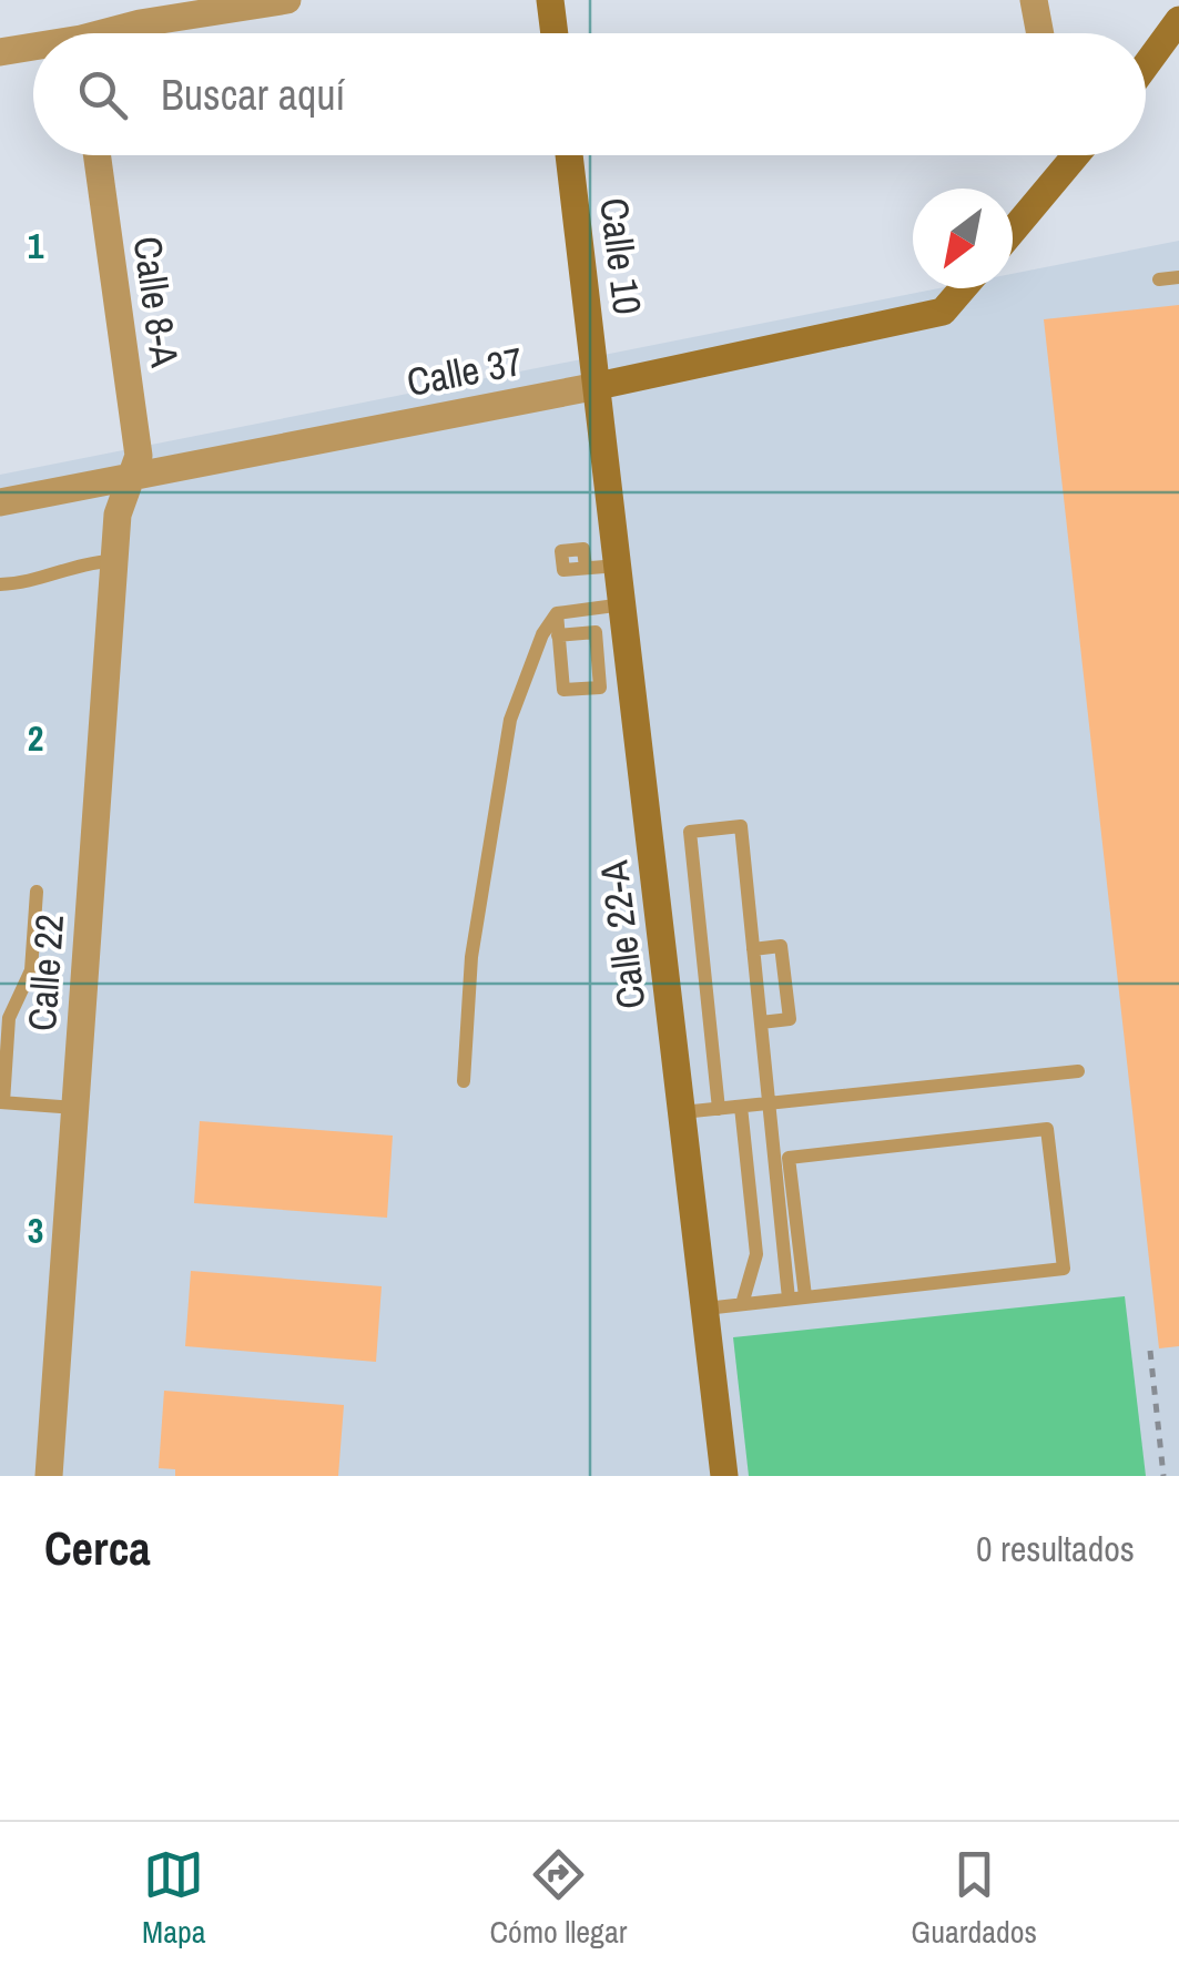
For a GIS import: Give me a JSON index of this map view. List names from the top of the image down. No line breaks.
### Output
{"streets":{"street":["Calle 10","Calle 8-A","Calle 37","Calle 22-A","Calle 22"]},"crossings":[["Calle 10","Calle 37"],["Calle 10","Calle 22-A"],["Calle 8-A","Calle 37"],["Calle 8-A","Calle 22"],["Calle 37","Calle 22-A"],["Calle 37","Calle 22"]],"north":"bottom left","page":{"search":"Buscar aquí","heading":["Cerca","0 resultados"],"nav":["Mapa","Cómo llegar","Guardados"]},"grid":{"rows":["1","2","3"]}}
